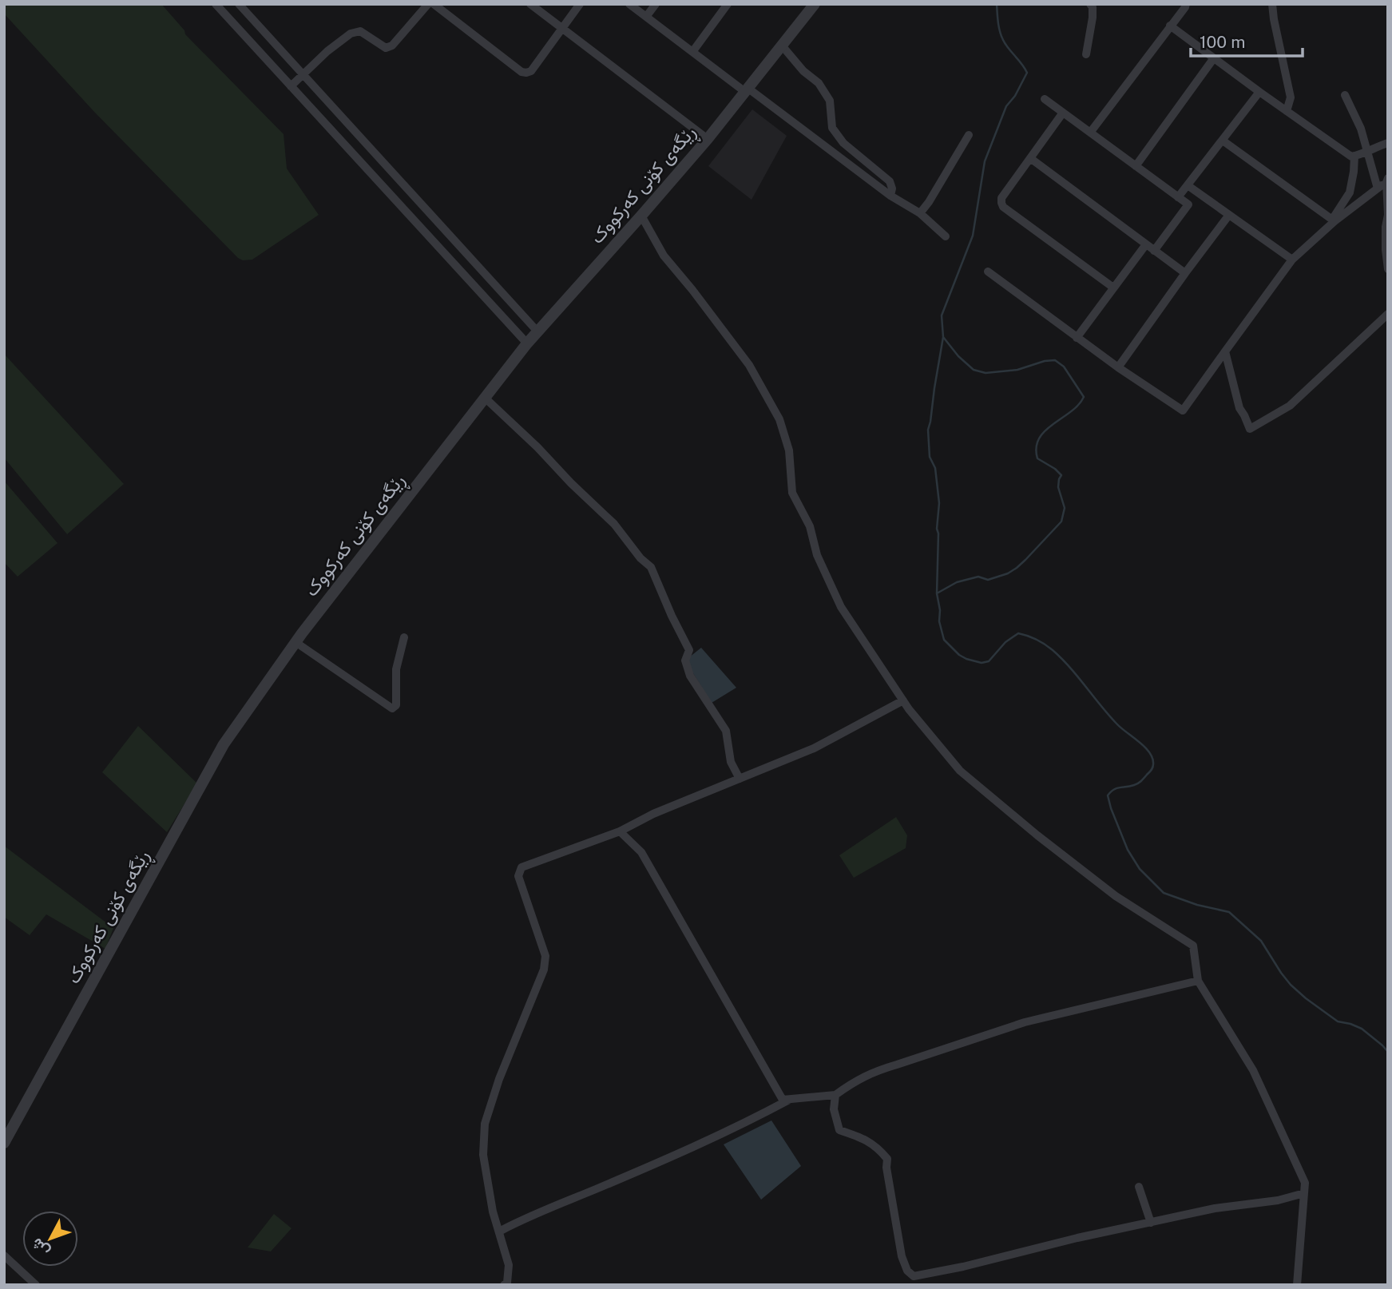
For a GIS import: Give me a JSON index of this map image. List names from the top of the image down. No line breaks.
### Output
{"streets":{"street":["ڕێگەی کۆنی کەرکووک"]},"scale_bar":"100 m","north":"bottom left"}
